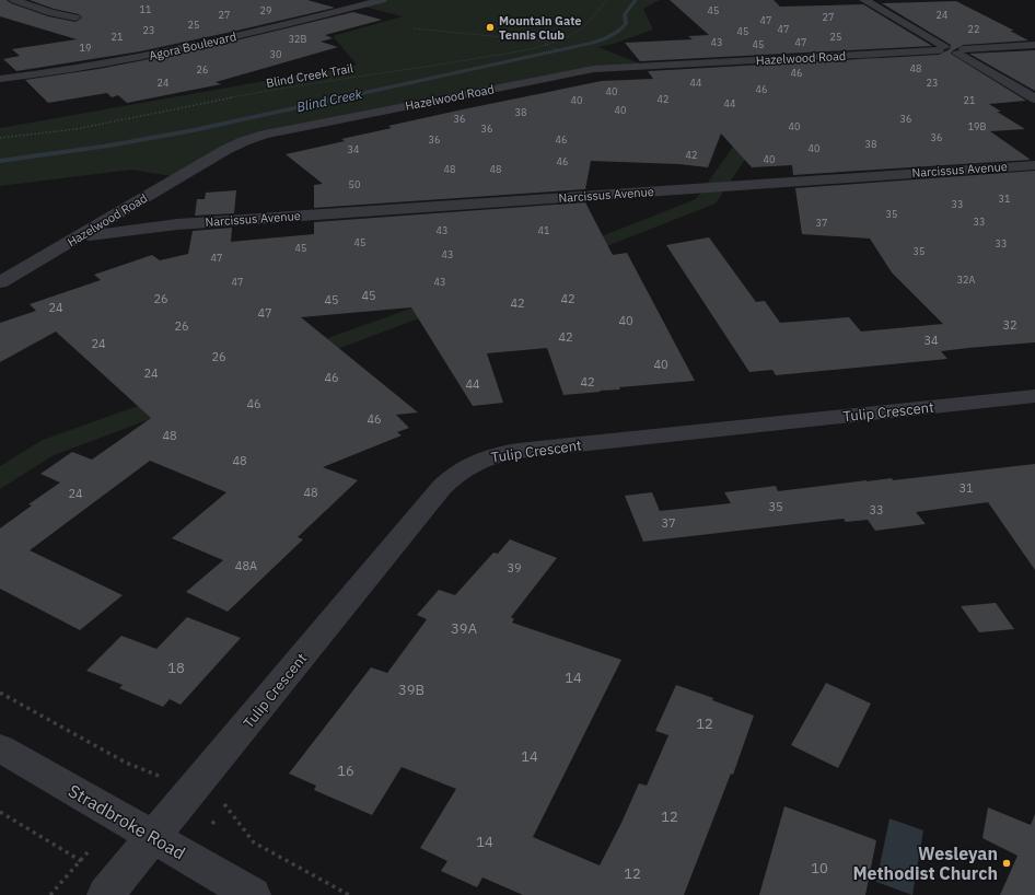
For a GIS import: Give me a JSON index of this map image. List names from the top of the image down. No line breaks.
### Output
{"streets":{"street":["Agora Boulevard","Hazelwood Road","Narcissus Avenue","Tulip Crescent","Stradbroke Road"],"path":["Blind Creek Trail"]},"crossings":[["Hazelwood Road","Narcissus Avenue"],["Tulip Crescent","Stradbroke Road"]],"water":["Blind Creek"],"places":["Mountain Gate Tennis Club","Wesleyan Methodist Church"],"house_numbers":["11","29","45","27","24","27","47","25","47","22","23","45","21","25","32B","43","47","45","19","30","48","26","46","24","44","23","46","40","42","40","21","44","40","38","36","36","40","19B","36","36","36","46","38","40","34","42","40","46","48","48","50","31","33","35","33","37","43","41","45","33","45","35","43","47","32A","47","43","45","26","42","45","42","24","47","40","32","26","42","34","24","26","40","24","46","42","44","46","46","48","48","31","48","24","35","33","37","48A","39","39A","18","14","39B","12","14","16","12","14","10","12"]}
